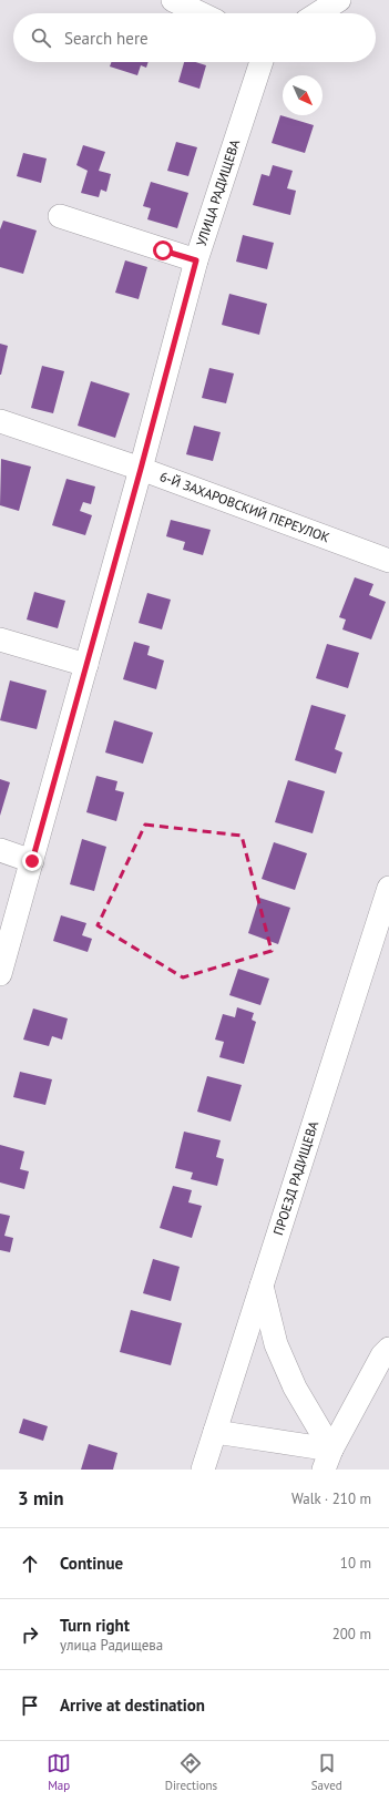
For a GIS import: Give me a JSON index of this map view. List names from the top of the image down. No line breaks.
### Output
{"streets":{"street":["УЛИЦА РАДИЩЕВА","6-Й ЗАХАРОВСКИЙ ПЕРЕУЛОК","ПРОЕЗД РАДИЩЕВА"]},"crossings":[["УЛИЦА РАДИЩЕВА","6-Й ЗАХАРОВСКИЙ ПЕРЕУЛОК"]],"north":"bottom right","page":{"search":"Search here","heading":["3 min","Walk · 210 m"],"list":[["Continue","10 m"],["Turn right","улица Радищева","200 m"],"Arrive at destination"],"nav":["Map","Directions","Saved"]}}
